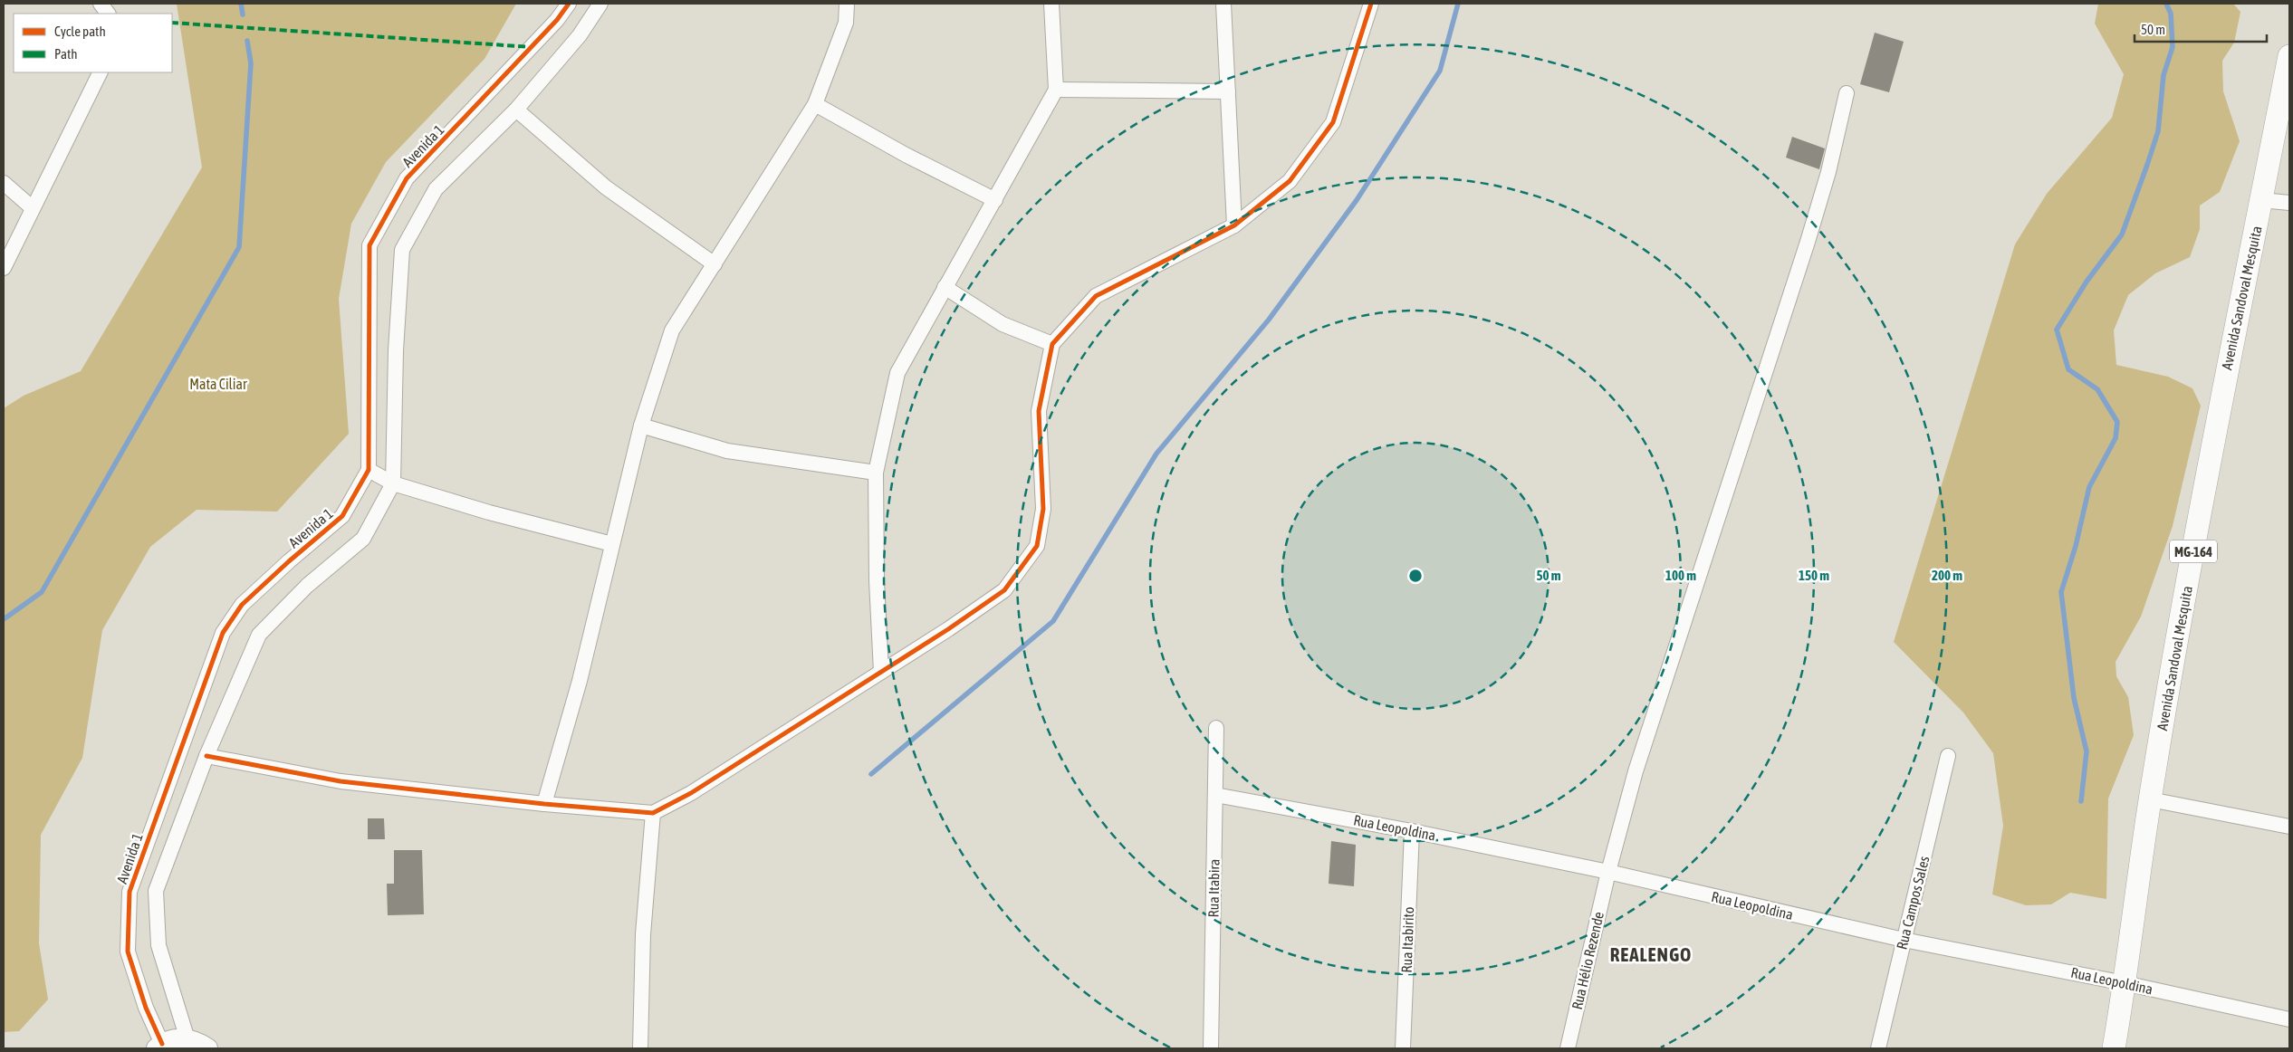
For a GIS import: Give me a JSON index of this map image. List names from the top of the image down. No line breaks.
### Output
{"streets":{"main road":["Avenida Sandoval Mesquita","MG-164"],"street":["Avenida 1","Rua Leopoldina","Rua Itabira","Rua Campos Sales","Rua Itabirito","Rua Hélio Rezende"]},"crossings":[["Avenida Sandoval Mesquita","Rua Leopoldina"],["Rua Leopoldina","Rua Itabira"],["Rua Leopoldina","Rua Campos Sales"],["Rua Leopoldina","Rua Itabirito"],["Rua Leopoldina","Rua Hélio Rezende"]],"districts":["REALENGO"],"parks":["Mata Ciliar"],"legend":["Cycle path","Path"],"scale_bar":"50 m","rings":["50 m","100 m","150 m","200 m"]}
